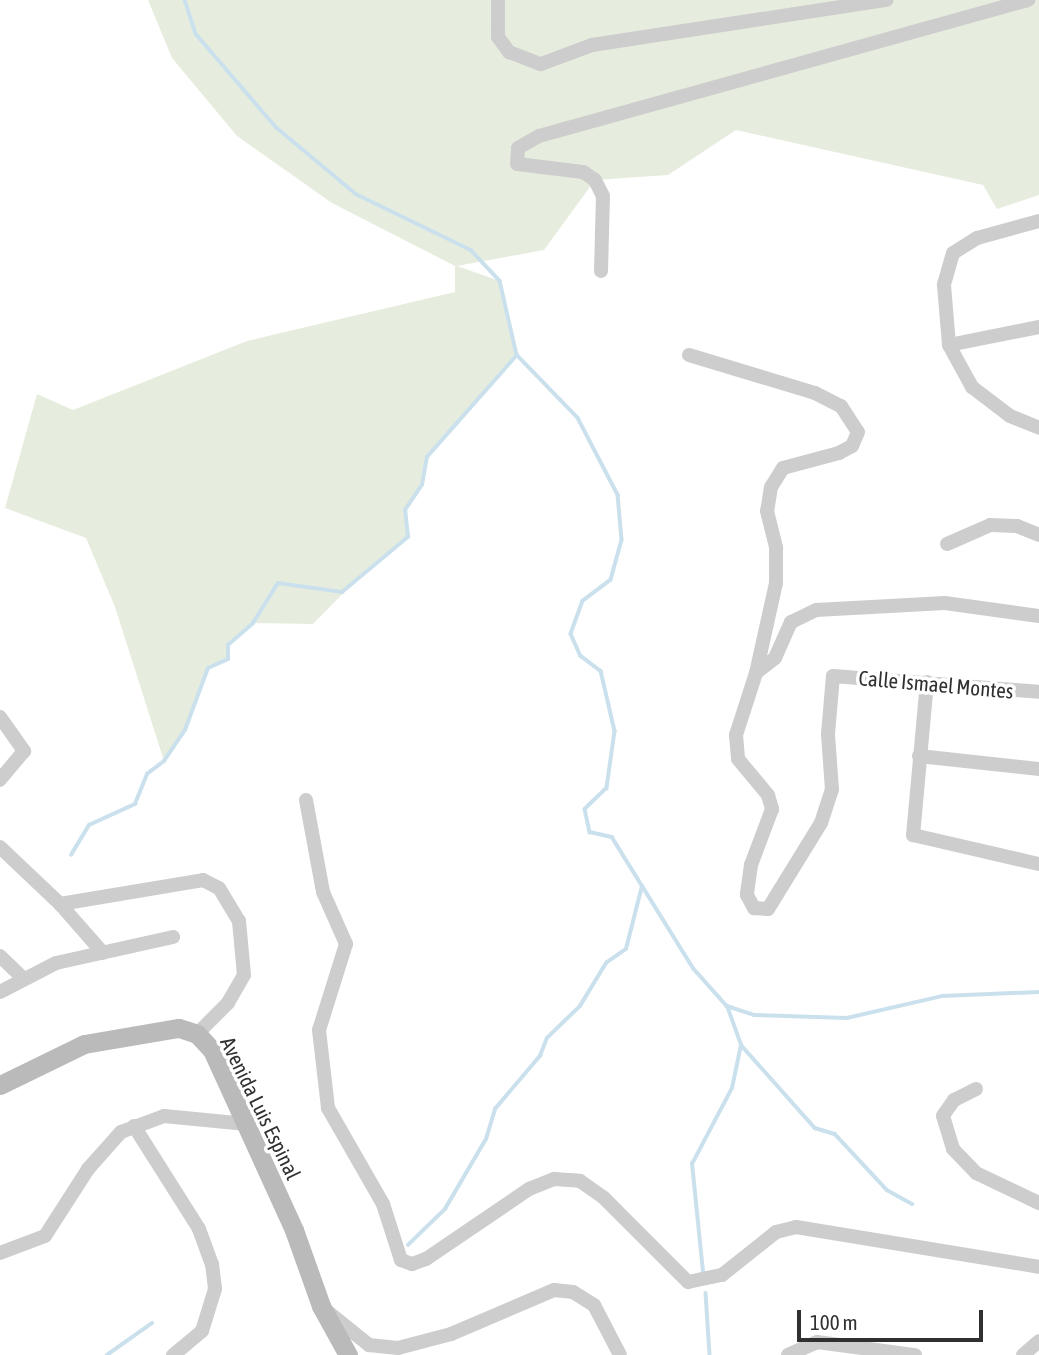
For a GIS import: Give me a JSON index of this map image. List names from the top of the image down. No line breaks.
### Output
{"streets":{"street":["Calle Ismael Montes","Avenida Luis Espinal"]},"scale_bar":"100 m"}
